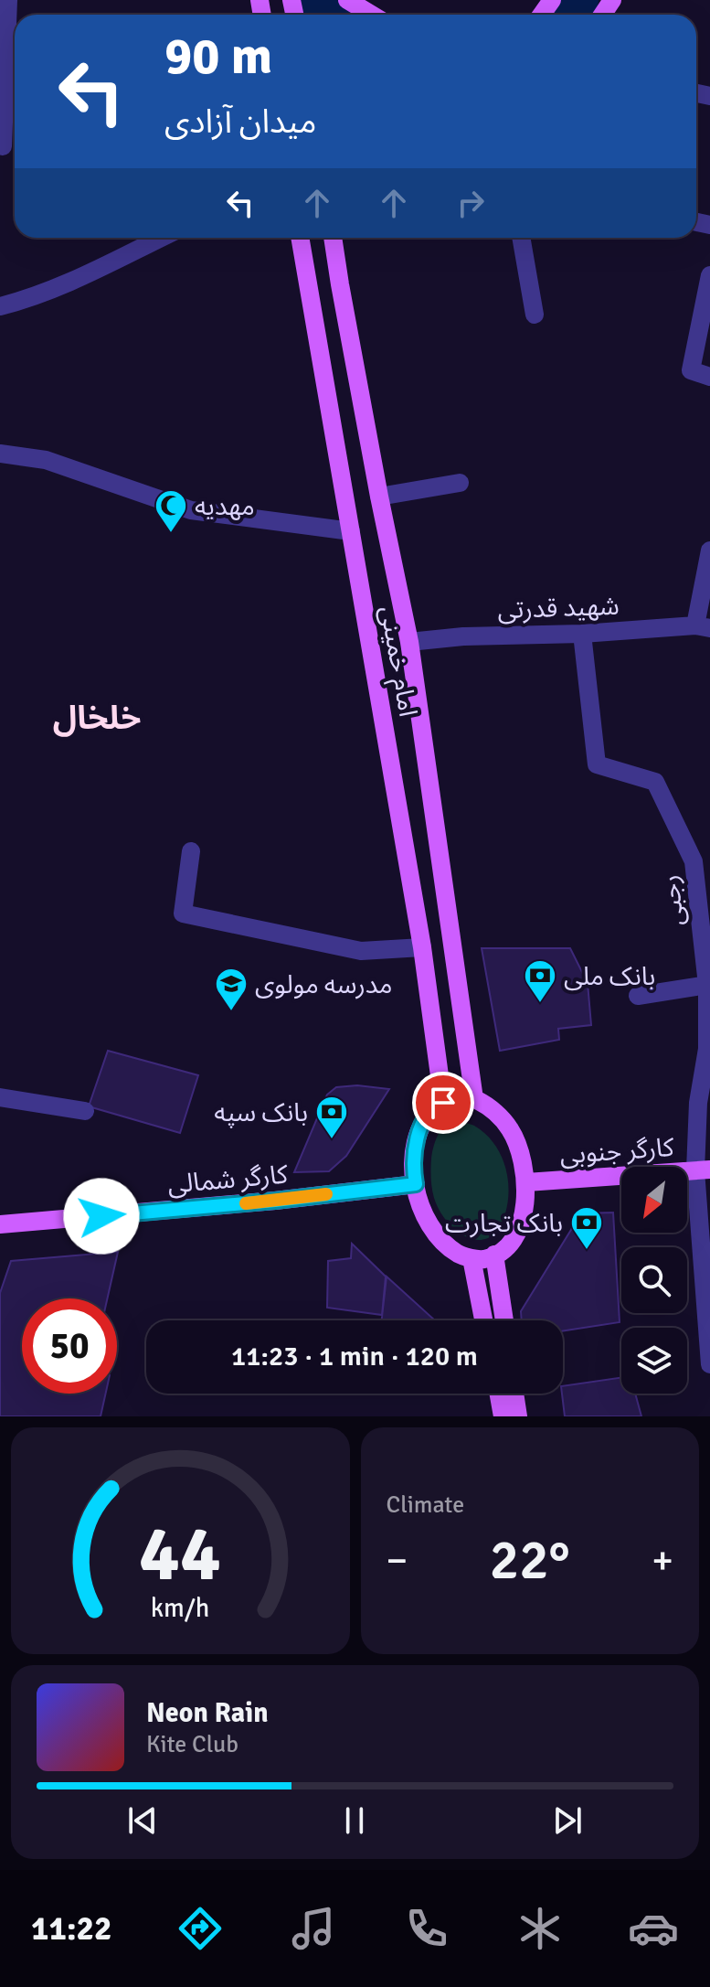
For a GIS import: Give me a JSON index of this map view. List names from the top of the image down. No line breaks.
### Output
{"streets":{"main road":["امام خمینی","کارگر جنوبی","کارگر شمالی"],"street":["شهید قدرتی","رجبی"]},"crossings":[["شهید قدرتی","امام خمینی"],["شهید قدرتی","رجبی"],["امام خمینی","کارگر جنوبی"],["امام خمینی","کارگر شمالی"],["رجبی","کارگر جنوبی"],["کارگر جنوبی","کارگر شمالی"]],"districts":["خلخال"],"places":{"mosque":["مهدیه"],"bank":["بانک ملی","بانک سپه","بانک تجارت"],"school or university":["مدرسه مولوی"]},"north":"bottom left","page":{"turn":["90 m","میدان آزادی"],"limit":"50","trip":"11:23 · 1 min · 120 m","tile":"Climate","heat":["−","22°","+"],"song":["Neon Rain","Kite Club"],"tabs":"11:22","gauge":["44","km/h"]}}
